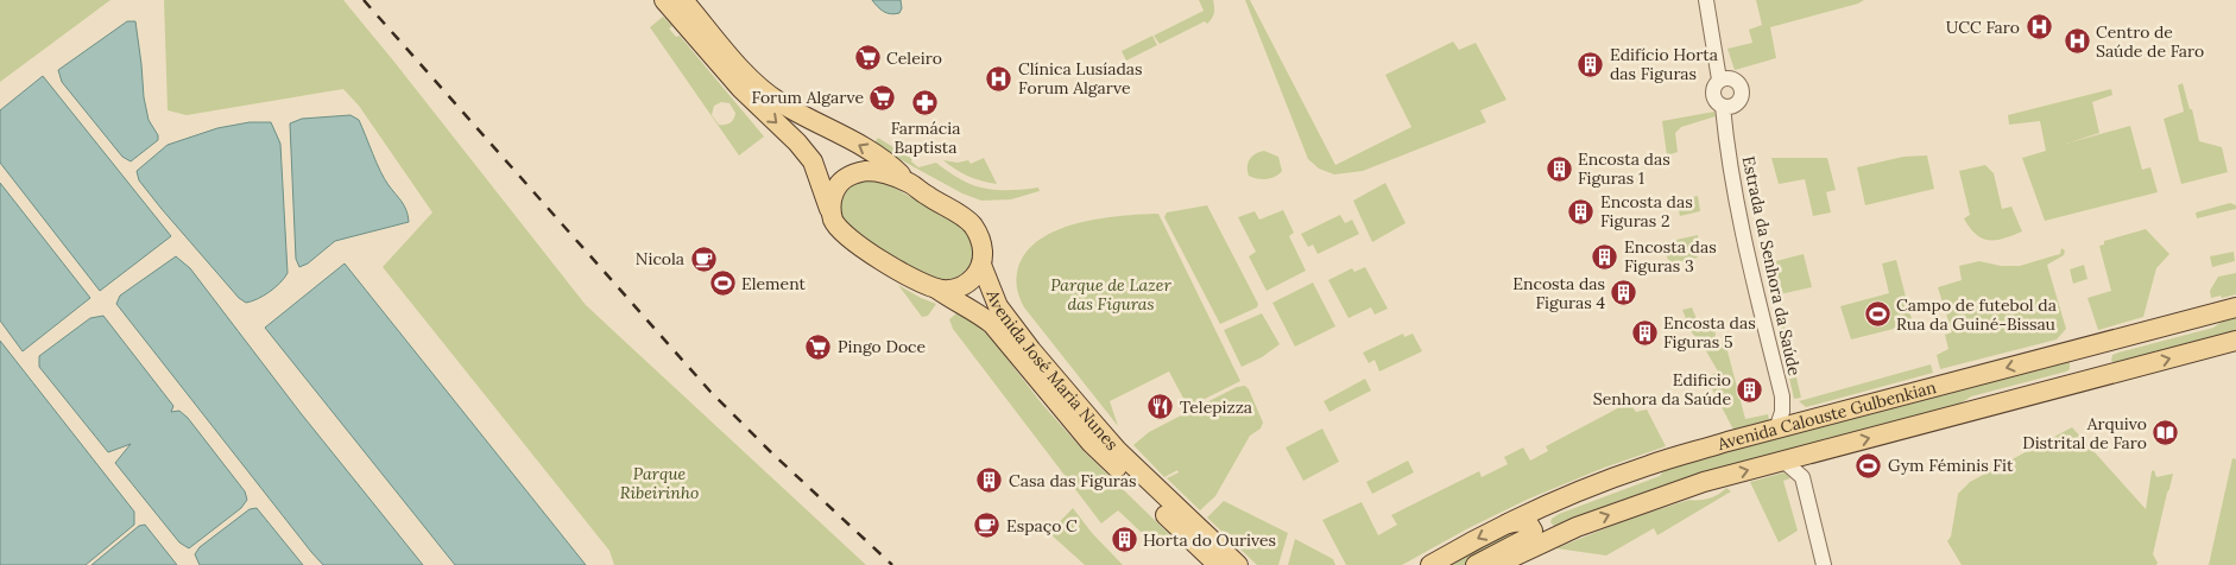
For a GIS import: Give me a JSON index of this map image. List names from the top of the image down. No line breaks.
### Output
{"streets":{"main road":["Avenida José Maria Nunes","Avenida Calouste Gulbenkian"],"street":["Estrada da Senhora da Saúde"]},"parks":["Parque de Lazer das Figuras","Parque Ribeirinho"],"places":{"hospital":["UCC Faro","Centro de Saúde de Faro","Clínica Lusíadas Forum Algarve"],"supermarket":["Celeiro","Forum Algarve","Pingo Doce"],"building":["Edifício Horta das Figuras","Encosta das Figuras 1","Encosta das Figuras 2","Encosta das Figuras 3","Encosta das Figuras 4","Encosta das Figuras 5","Edificio Senhora da Saúde","Casa das Figuras","Horta do Ourives"],"pharmacy":["Farmácia Baptista"],"cafe":["Nicola","Espaço C"],"sports":["Element","Campo de futebol da Rua da Guiné-Bissau","Gym Féminis Fit"],"restaurant":["Telepizza"],"library":["Arquivo Distrital de Faro"]}}
